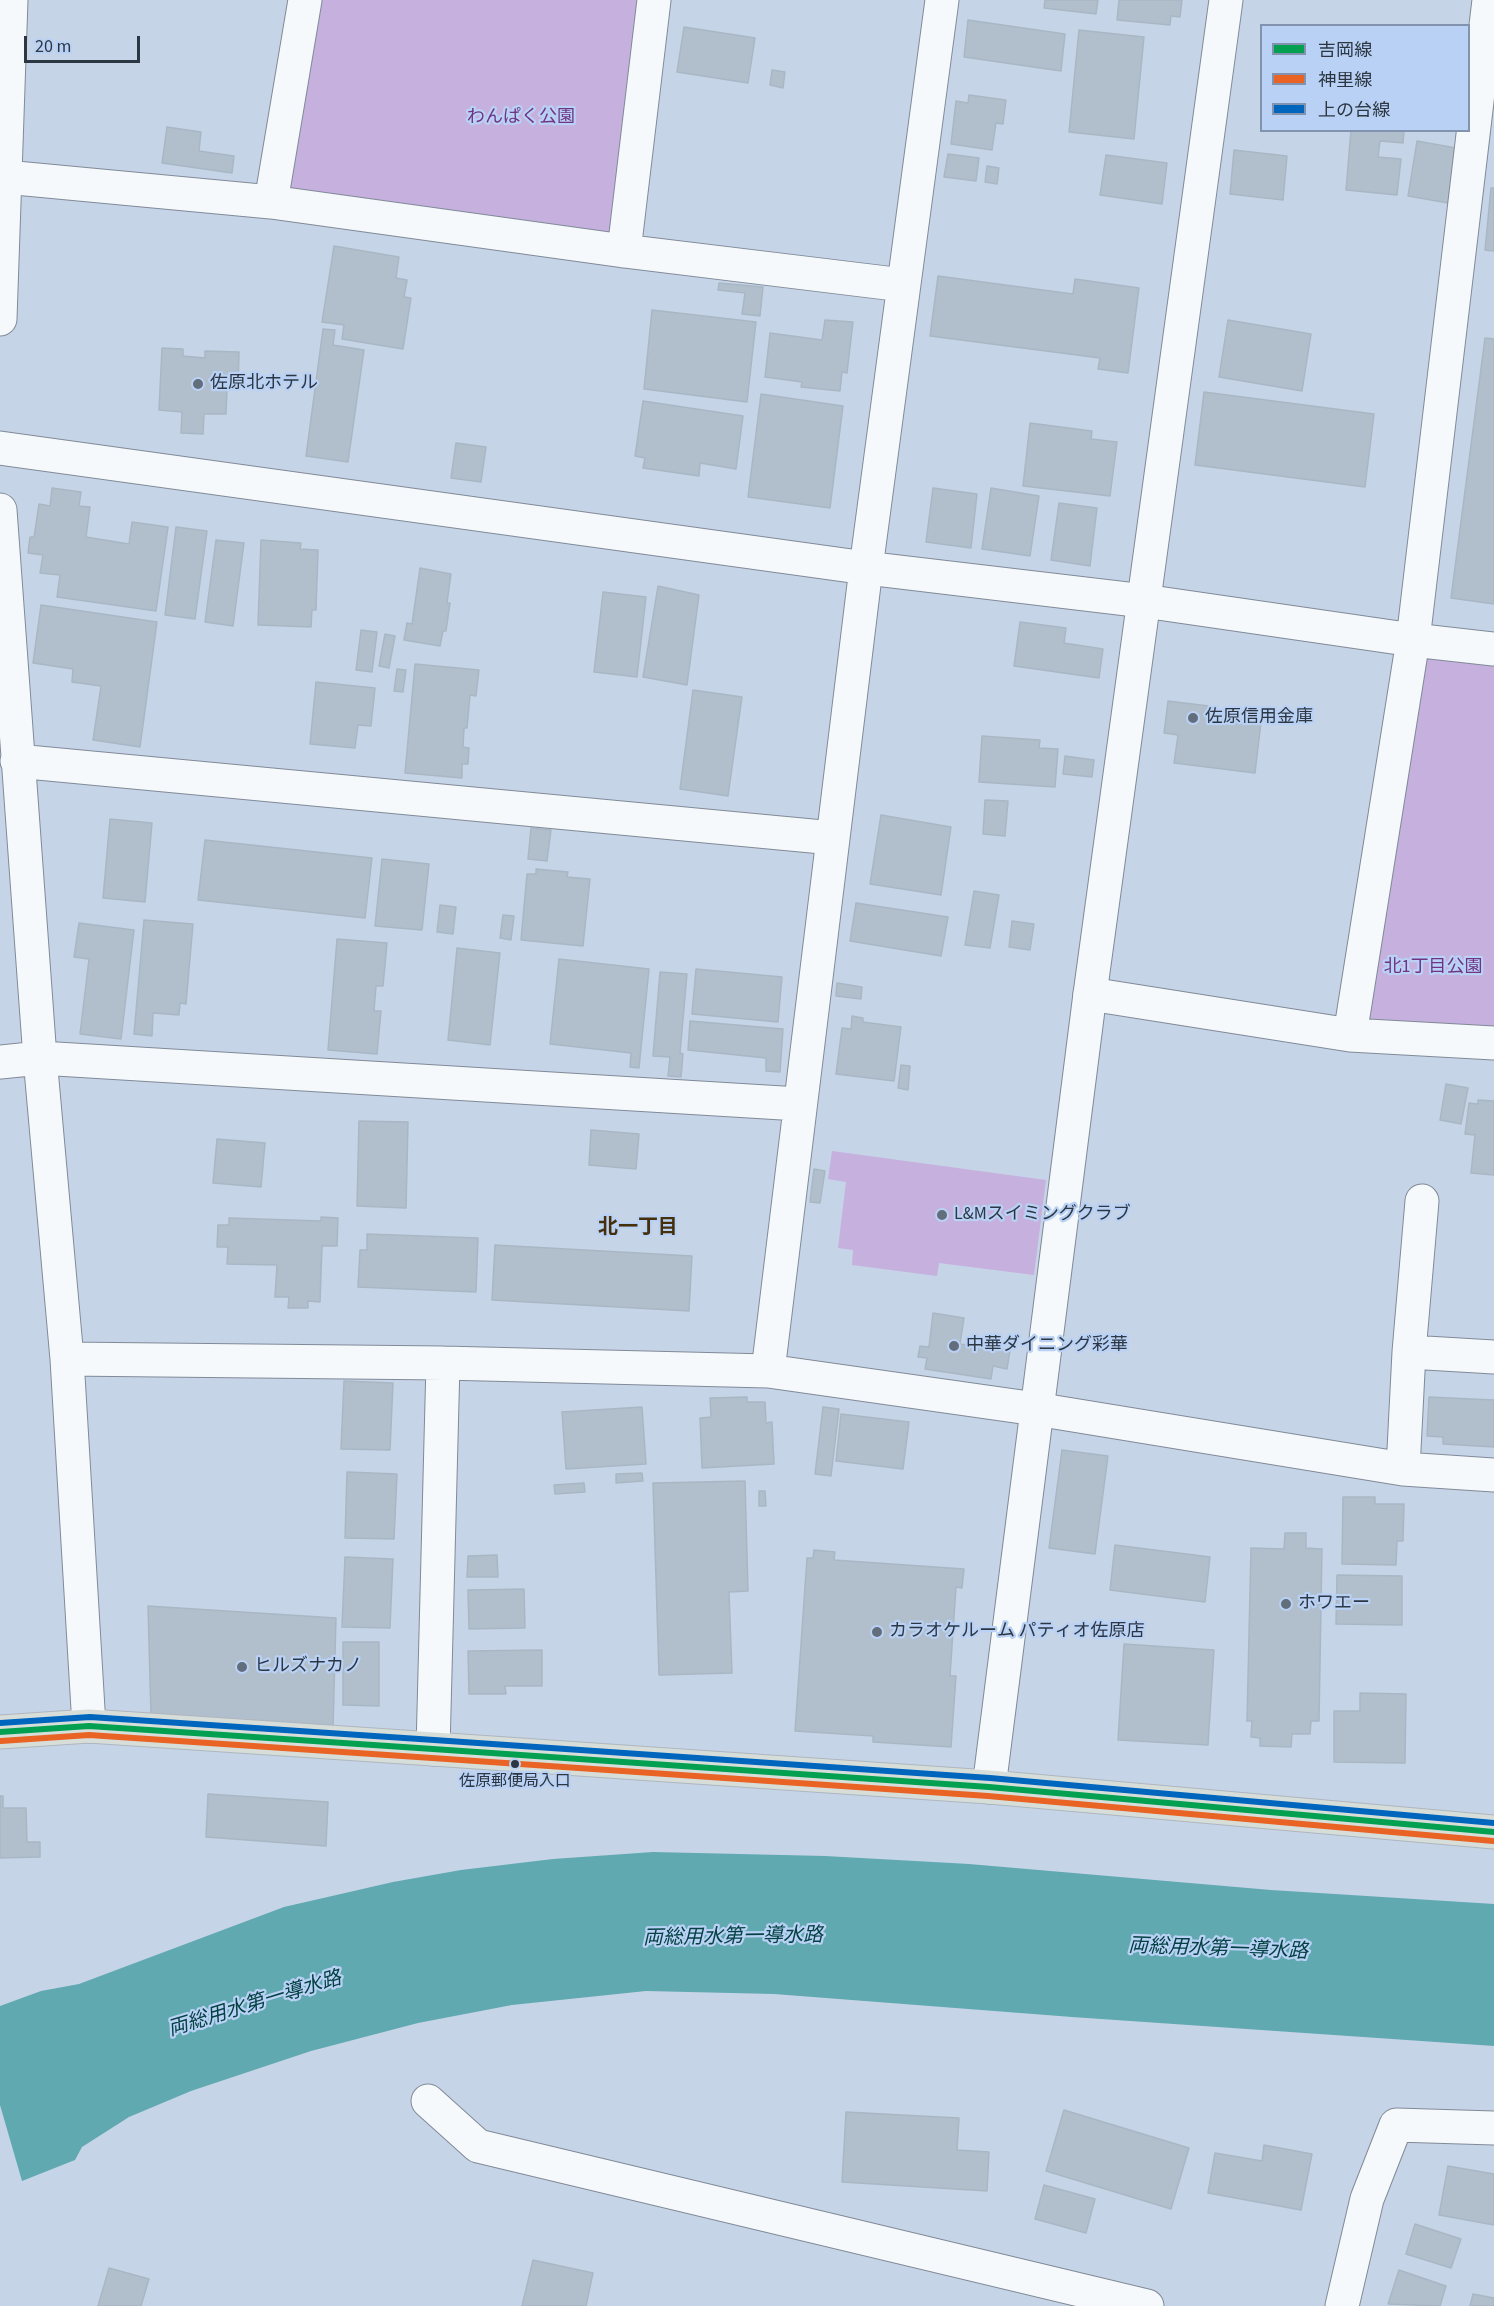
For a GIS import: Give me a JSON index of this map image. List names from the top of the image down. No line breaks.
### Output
{"districts":["北一丁目"],"water":["両総用水第一導水路"],"parks":["わんぱく公園","北1丁目公園"],"places":["佐原北ホテル","佐原信用金庫","L&Mスイミングクラブ","中華ダイニング彩華","ホワエー","カラオケルーム パティオ佐原店","ヒルズナカノ","佐原郵便局入口"],"lines":["transit line 上の台線","transit line 吉岡線","transit line 神里線"],"legend":["吉岡線","神里線","上の台線"],"scale_bar":"20 m"}
